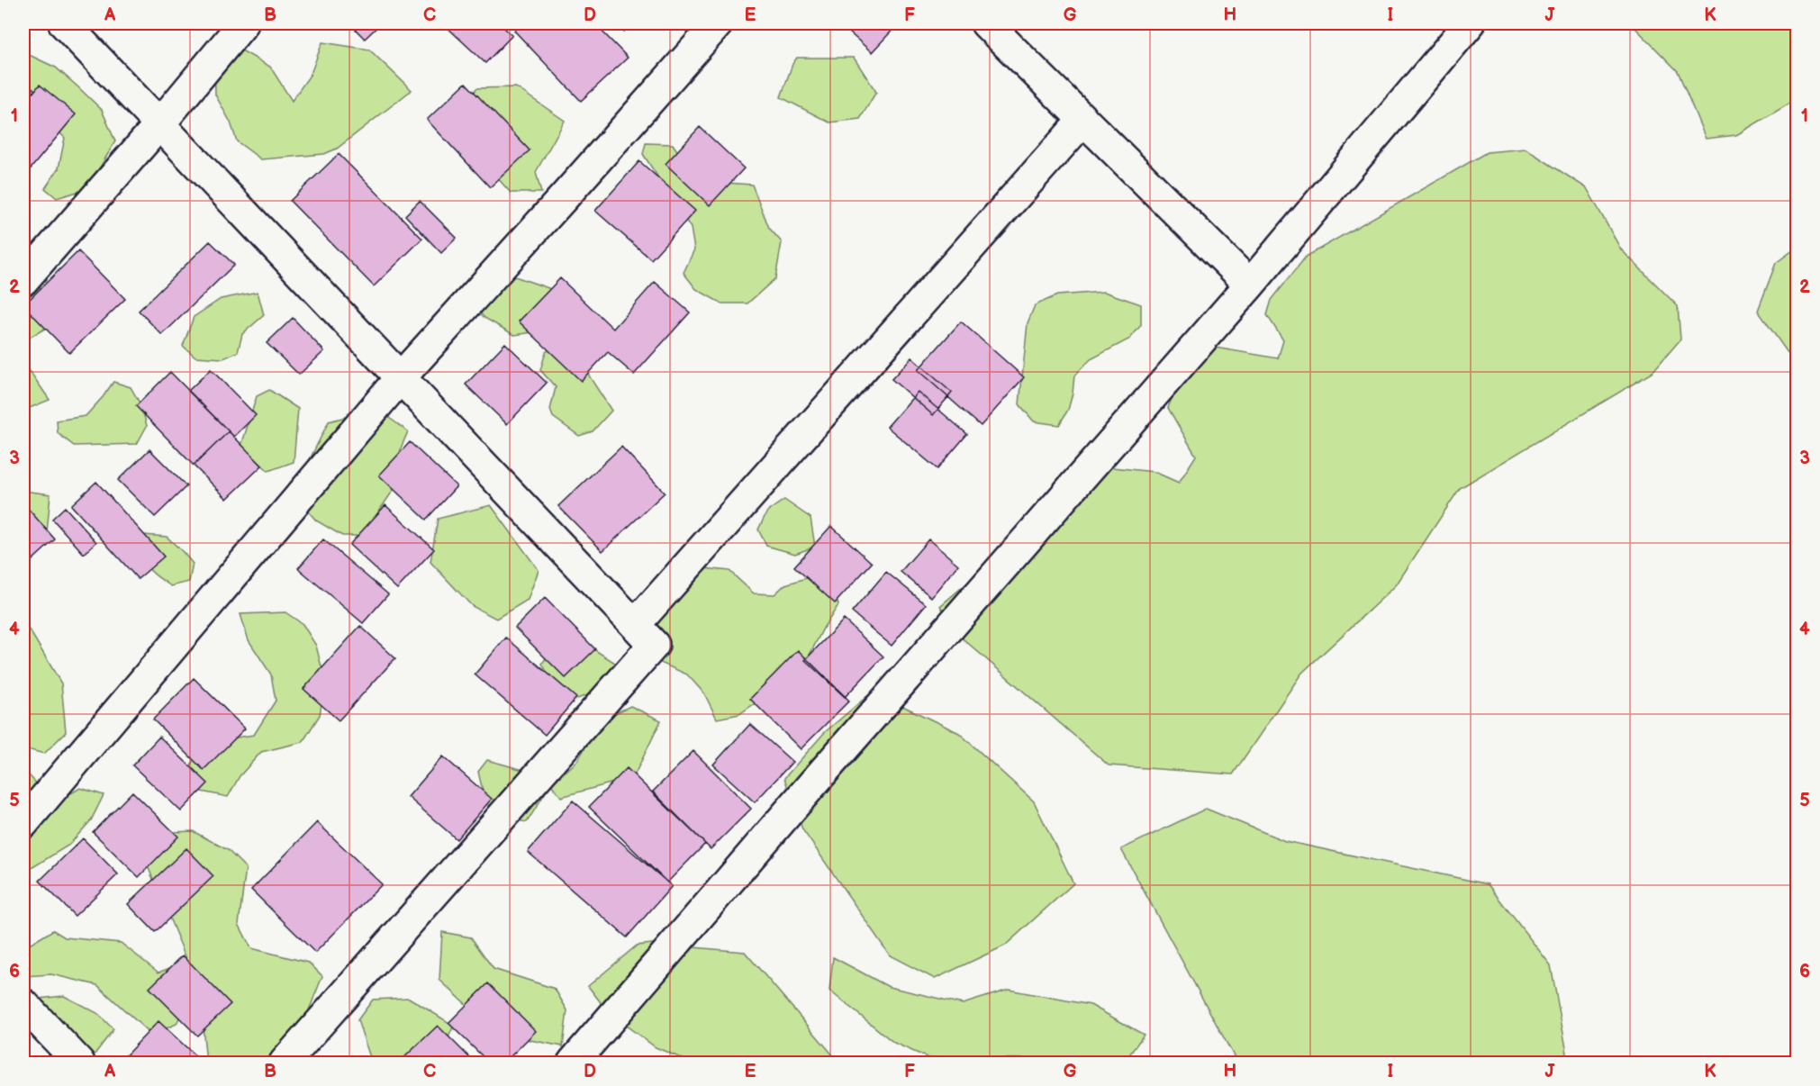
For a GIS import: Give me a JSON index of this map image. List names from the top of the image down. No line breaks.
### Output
{"grid":{"columns":["A","B","C","D","E","F","G","H","I","J","K"],"rows":["1","2","3","4","5","6"]}}
